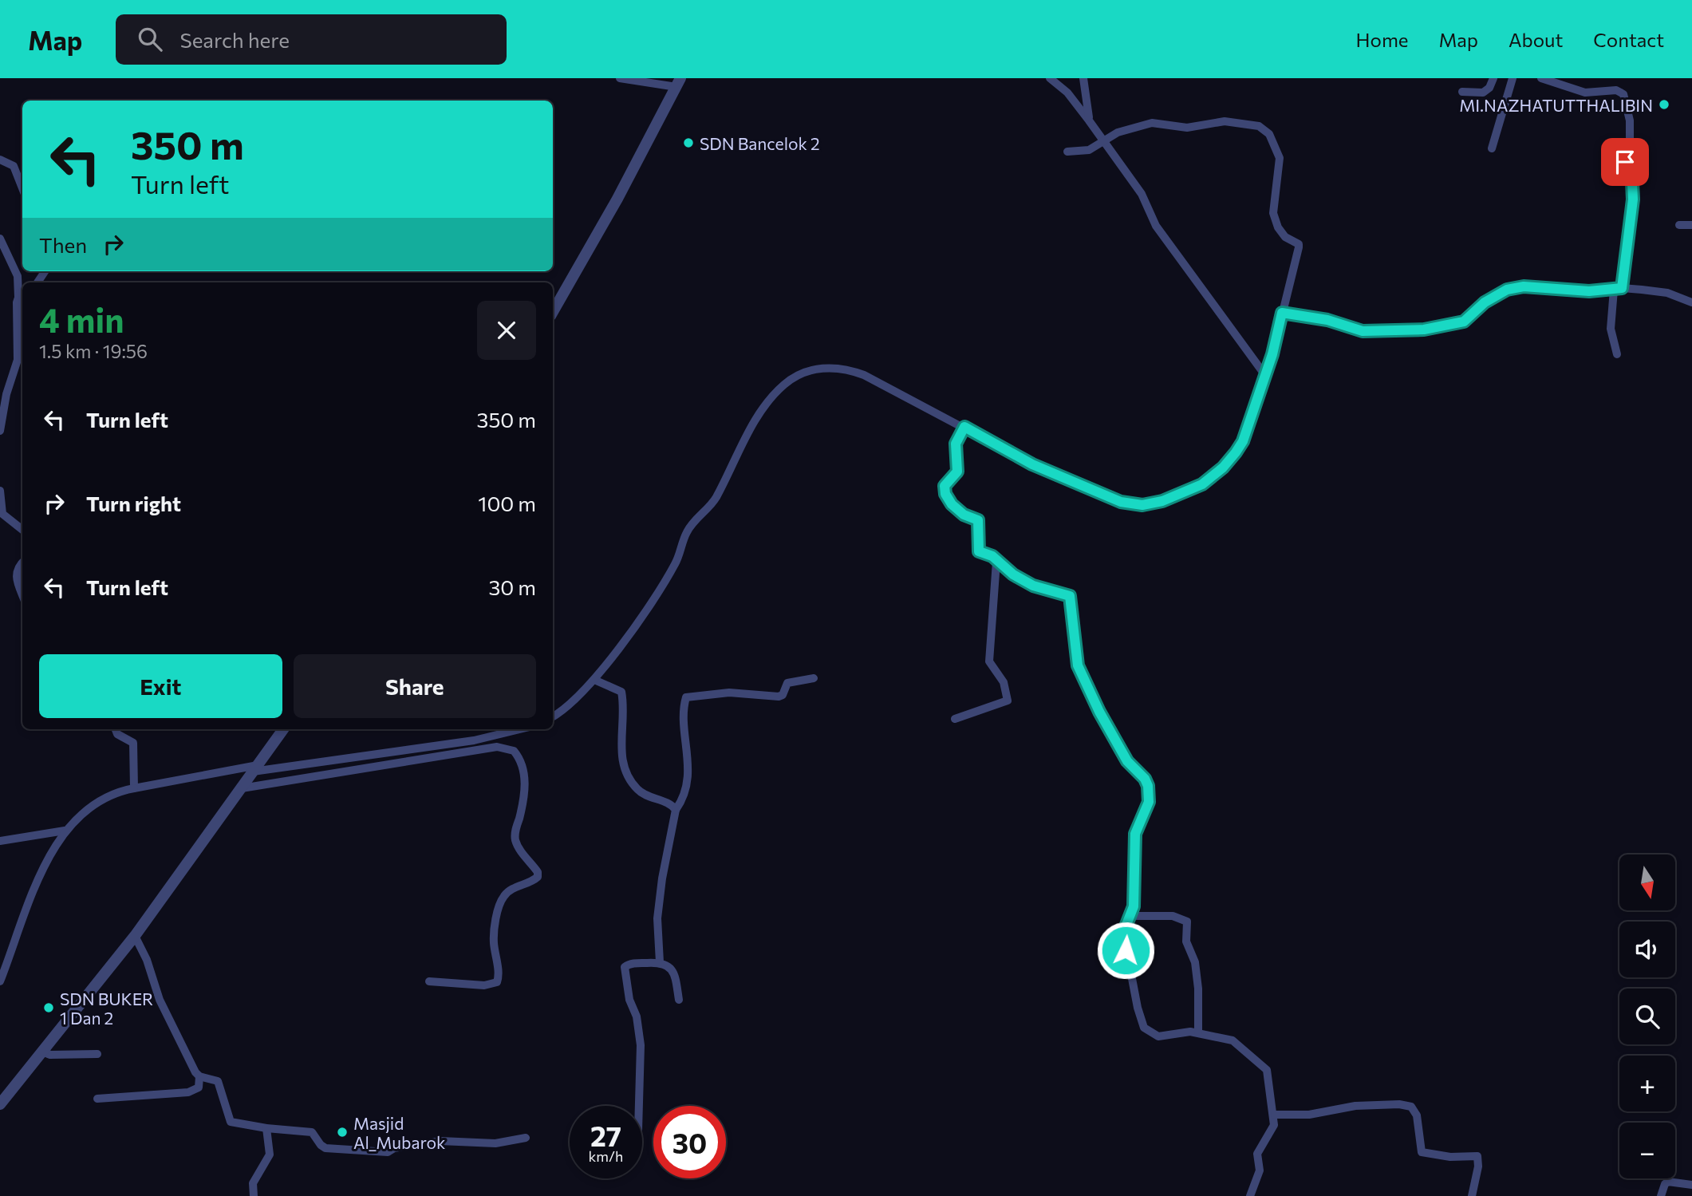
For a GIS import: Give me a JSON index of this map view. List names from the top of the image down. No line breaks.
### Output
{"places":["MI.NAZHATUTTHALIBIN","SDN Bancelok 2","SDN BUKER 1 Dan 2","Masjid Al_Mubarok"],"north":"bottom","page":{"header":"Map","search":"Search here","nav":["Home","Map","About","Contact"],"turn":["350 m","Turn left"],"then":"Then","heading":["4 min","1.5 km · 19:56"],"list":[{"name":"Turn left","value":"350 m"},{"name":"Turn right","value":"100 m"},{"name":"Turn left","value":"30 m"}],"buttons":["Exit","Share"],"map_buttons":["+","−"],"speed":"27 km/h","limit":"30"}}
